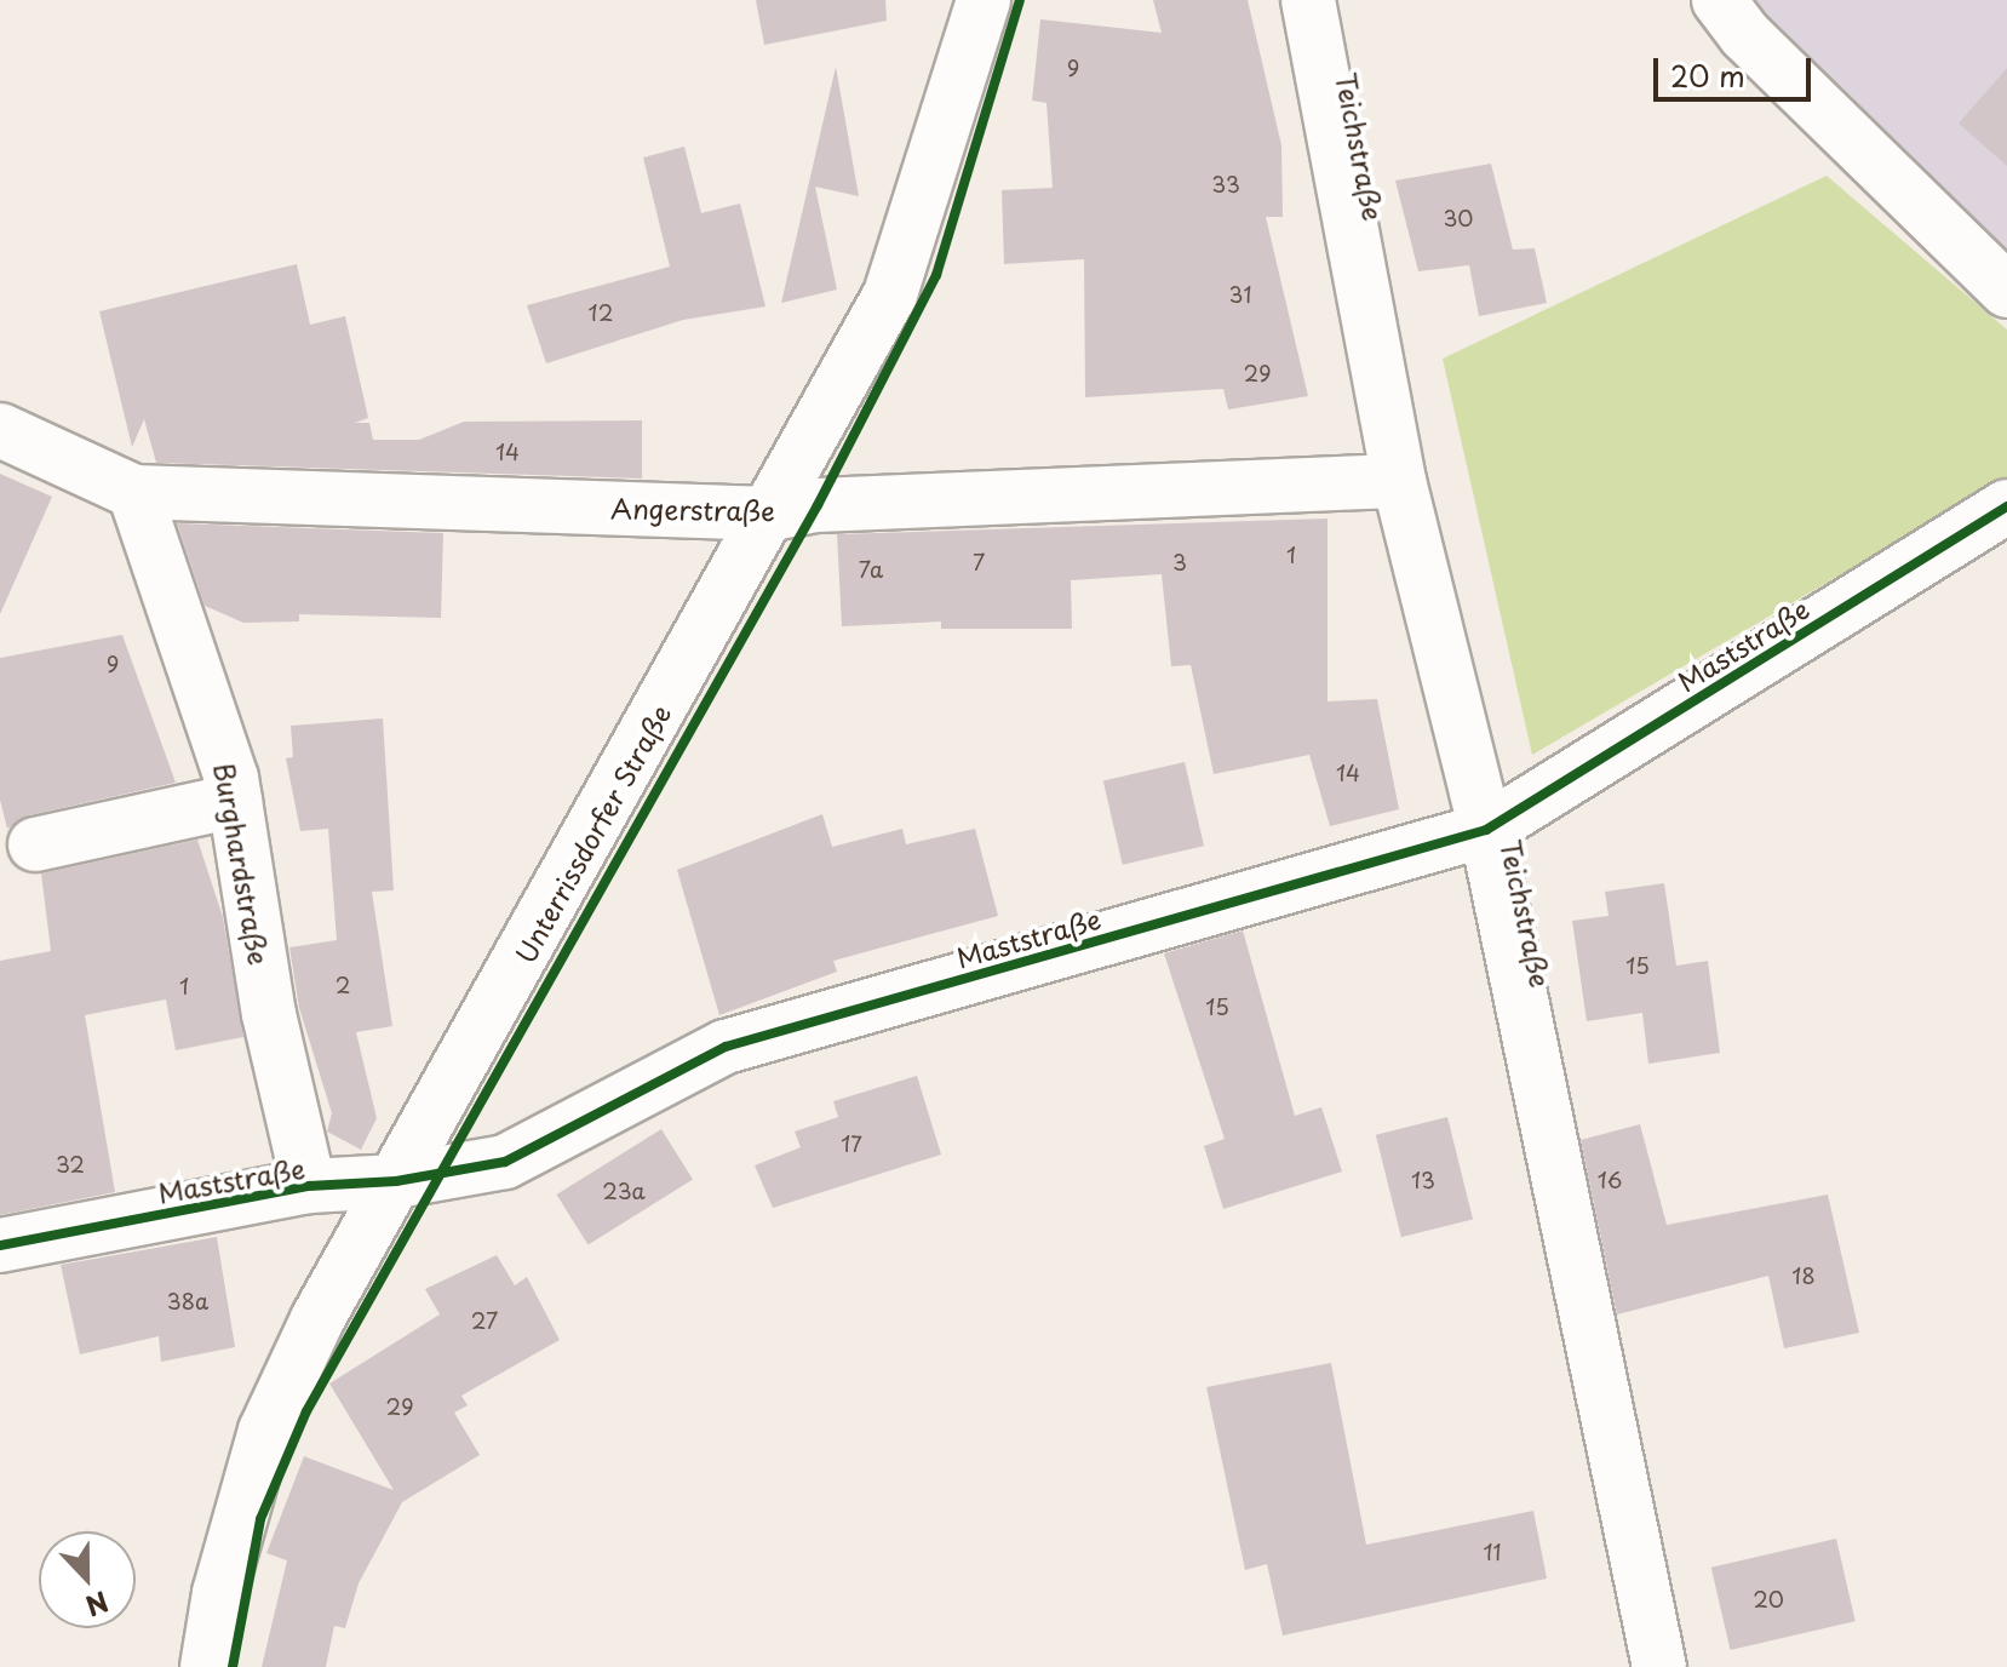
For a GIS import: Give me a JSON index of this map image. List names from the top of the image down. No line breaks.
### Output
{"streets":{"street":["Teichstraße","Angerstraße","Maststraße","Unterrissdorfer Straße","Burghardstraße"]},"crossings":[["Teichstraße","Angerstraße"],["Teichstraße","Maststraße"],["Angerstraße","Unterrissdorfer Straße"],["Angerstraße","Burghardstraße"],["Maststraße","Unterrissdorfer Straße"],["Maststraße","Burghardstraße"]],"house_numbers":["9","33","30","31","12","29","14","1","7","3","7a","9","14","15","2","1","15","17","32","13","16","23a","18","38a","27","29","11","20"],"scale_bar":"20 m","north":"bottom"}
